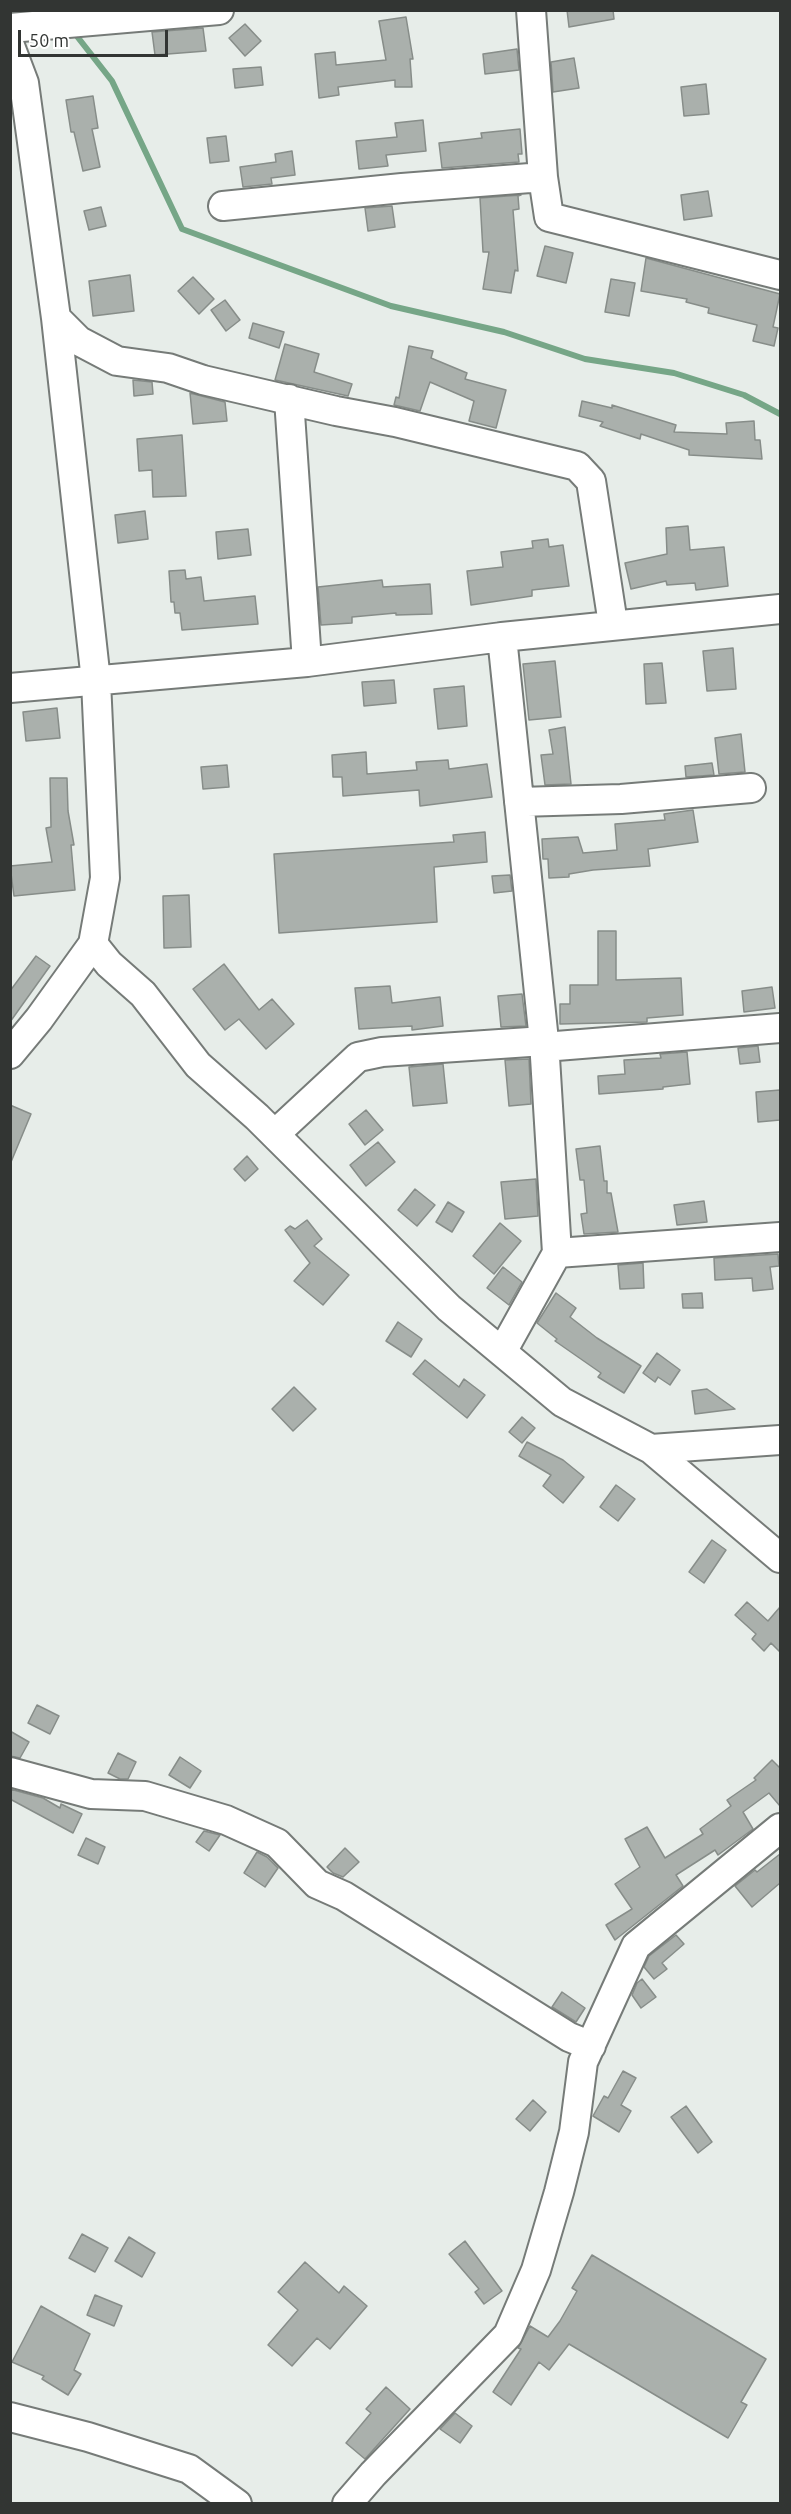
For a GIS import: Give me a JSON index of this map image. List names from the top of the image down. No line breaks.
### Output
{"scale_bar":"50 m"}
